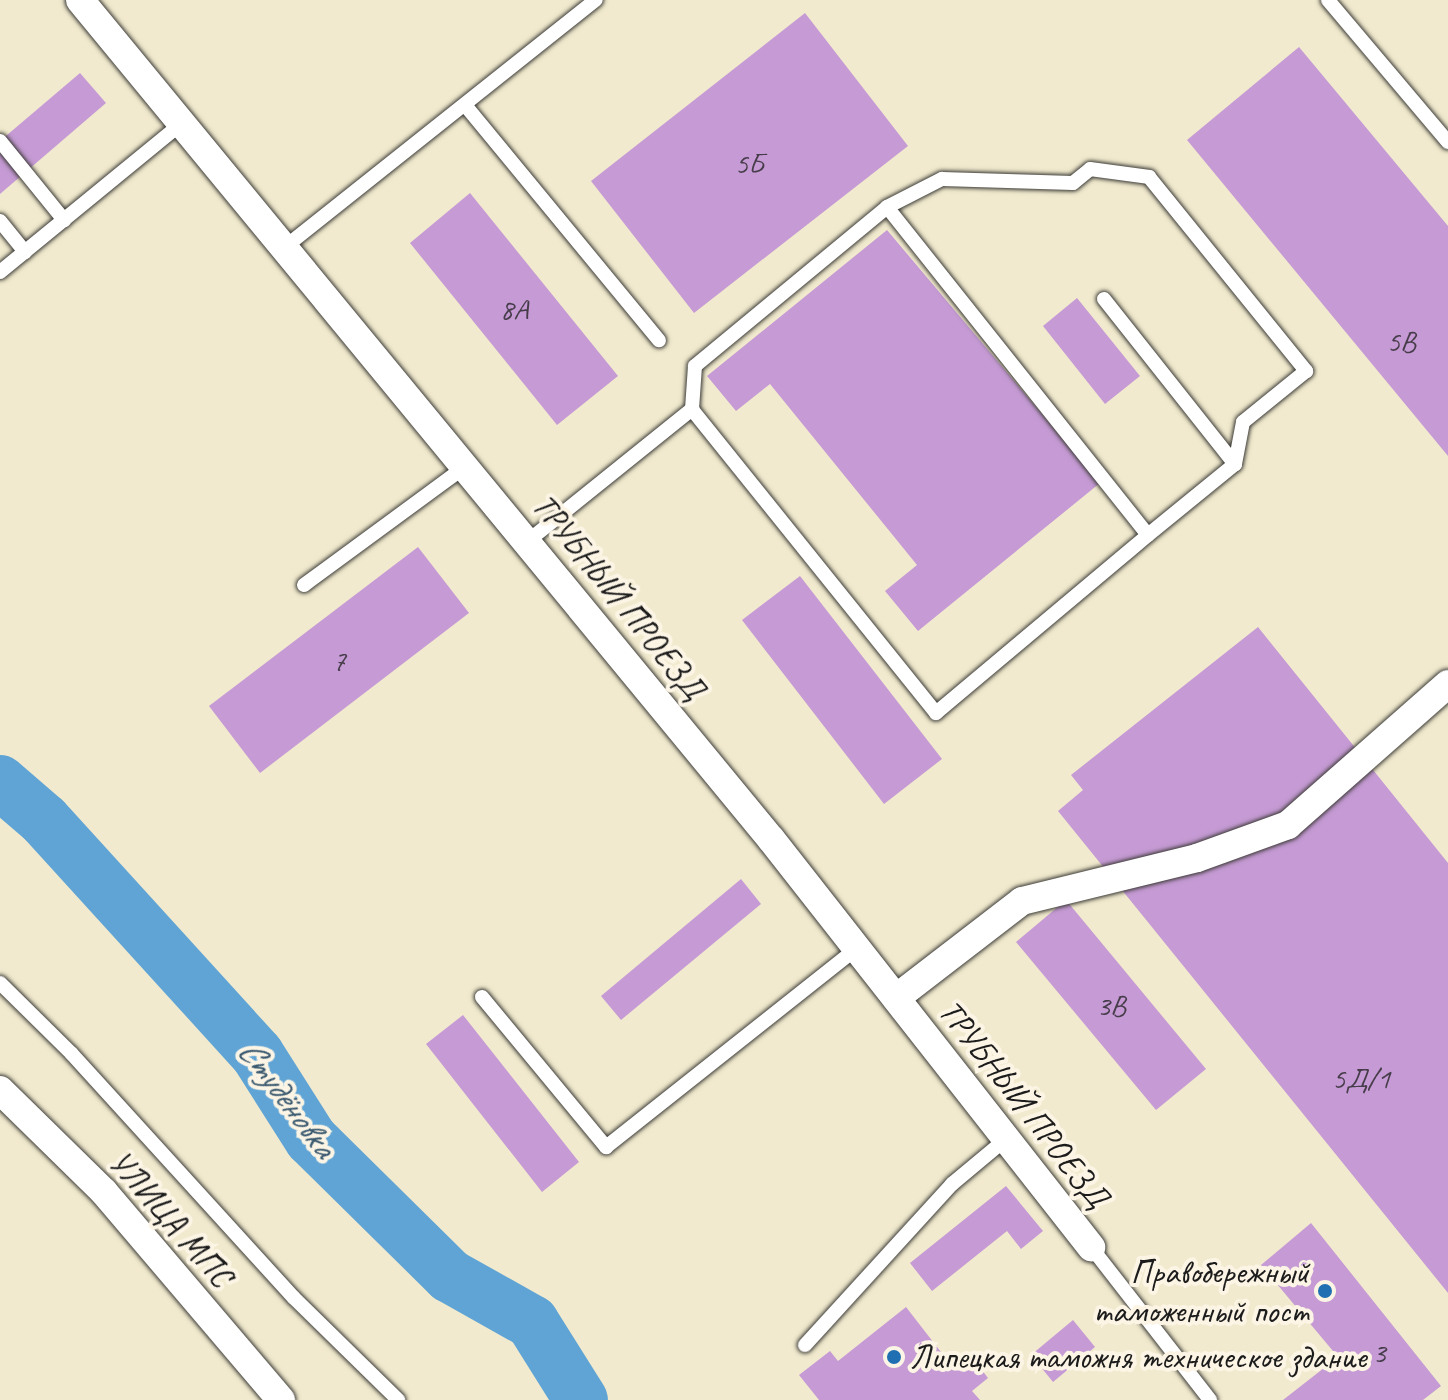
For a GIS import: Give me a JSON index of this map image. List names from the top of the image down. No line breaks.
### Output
{"streets":{"street":["ТРУБНЫЙ ПРОЕЗД","УЛИЦА МПС"]},"water":["Студёновка"],"places":["Правобережный таможенный пост","Липецкая таможня техническое здание"],"house_numbers":["5Б","8А","5В","7","3В","5Д/1","3"]}
